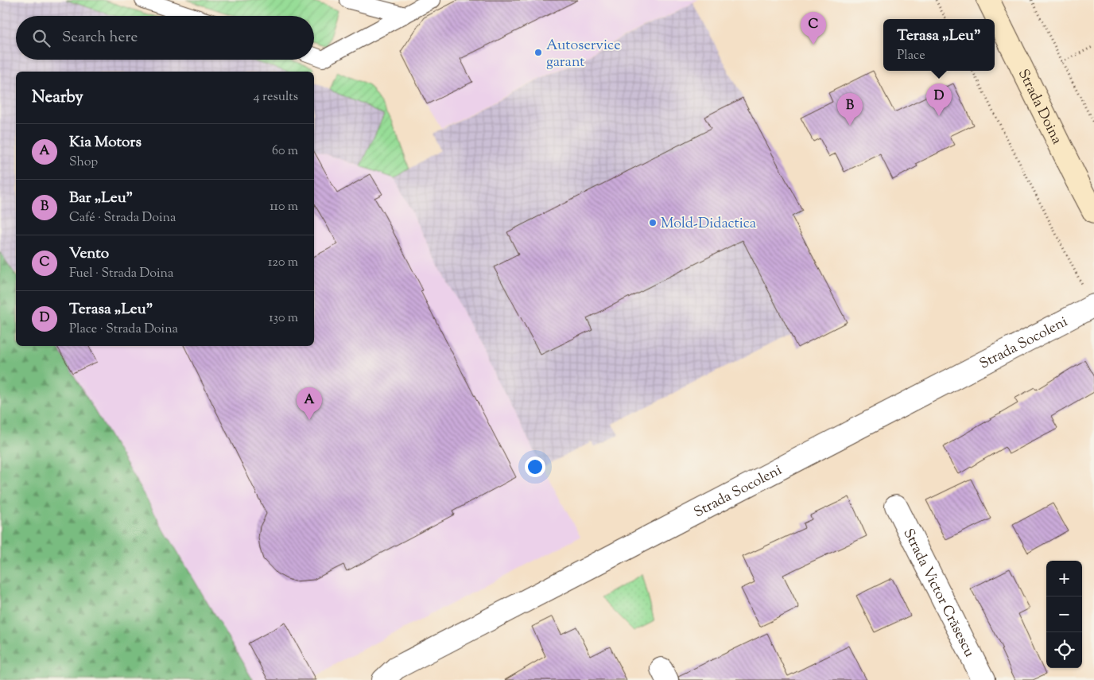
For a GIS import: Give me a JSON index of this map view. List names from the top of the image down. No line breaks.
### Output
{"streets":{"main road":["Strada Doina"],"street":["Strada Socoleni","Strada Victor Crăsescu"]},"places":["Autoservice garant","Mold-Didactica"],"page":{"pins":["C","D","B","A"],"search":"Search here","popup":["Terasa „Leu”","Place"],"heading":["Nearby","4 results"],"list":[{"mark":"A","name":"Kia Motors","note":"Shop","value":"60 m"},{"mark":"B","name":"Bar „Leu”","note":"Café · Strada Doina","value":"110 m"},{"mark":"C","name":"Vento","note":"Fuel · Strada Doina","value":"120 m"},{"mark":"D","name":"Terasa „Leu”","note":"Place · Strada Doina","value":"130 m"}],"map_buttons":["+","−"]}}
